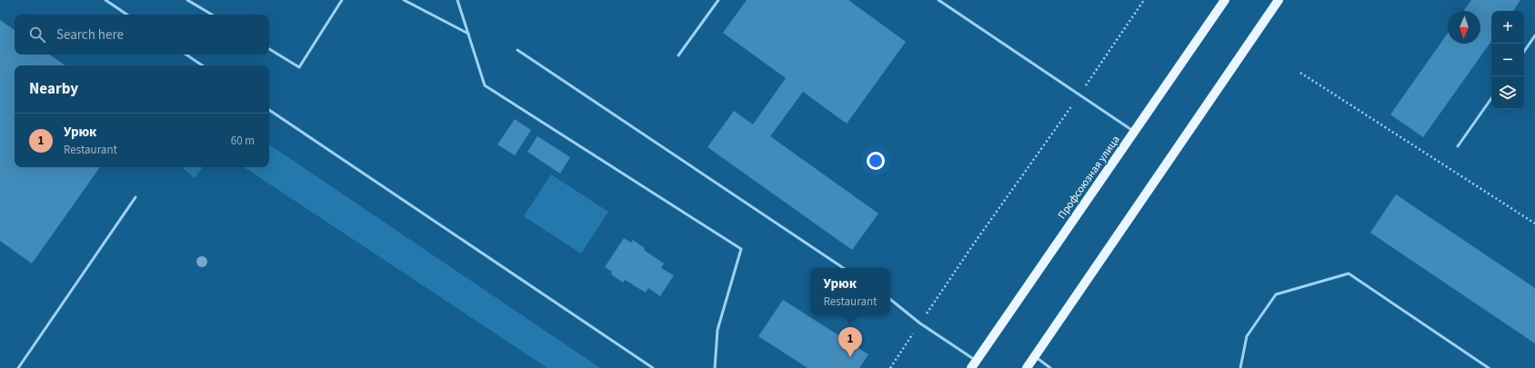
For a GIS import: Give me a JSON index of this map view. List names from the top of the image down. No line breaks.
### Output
{"streets":{"main road":["Профсоюзная улица"]},"north":"bottom","page":{"map_buttons":["+","−"],"search":"Search here","heading":"Nearby","list":[{"mark":"1","name":"Урюк","note":"Restaurant","value":"60 m"}],"popup":["Урюк","Restaurant"],"pins":"1"}}
